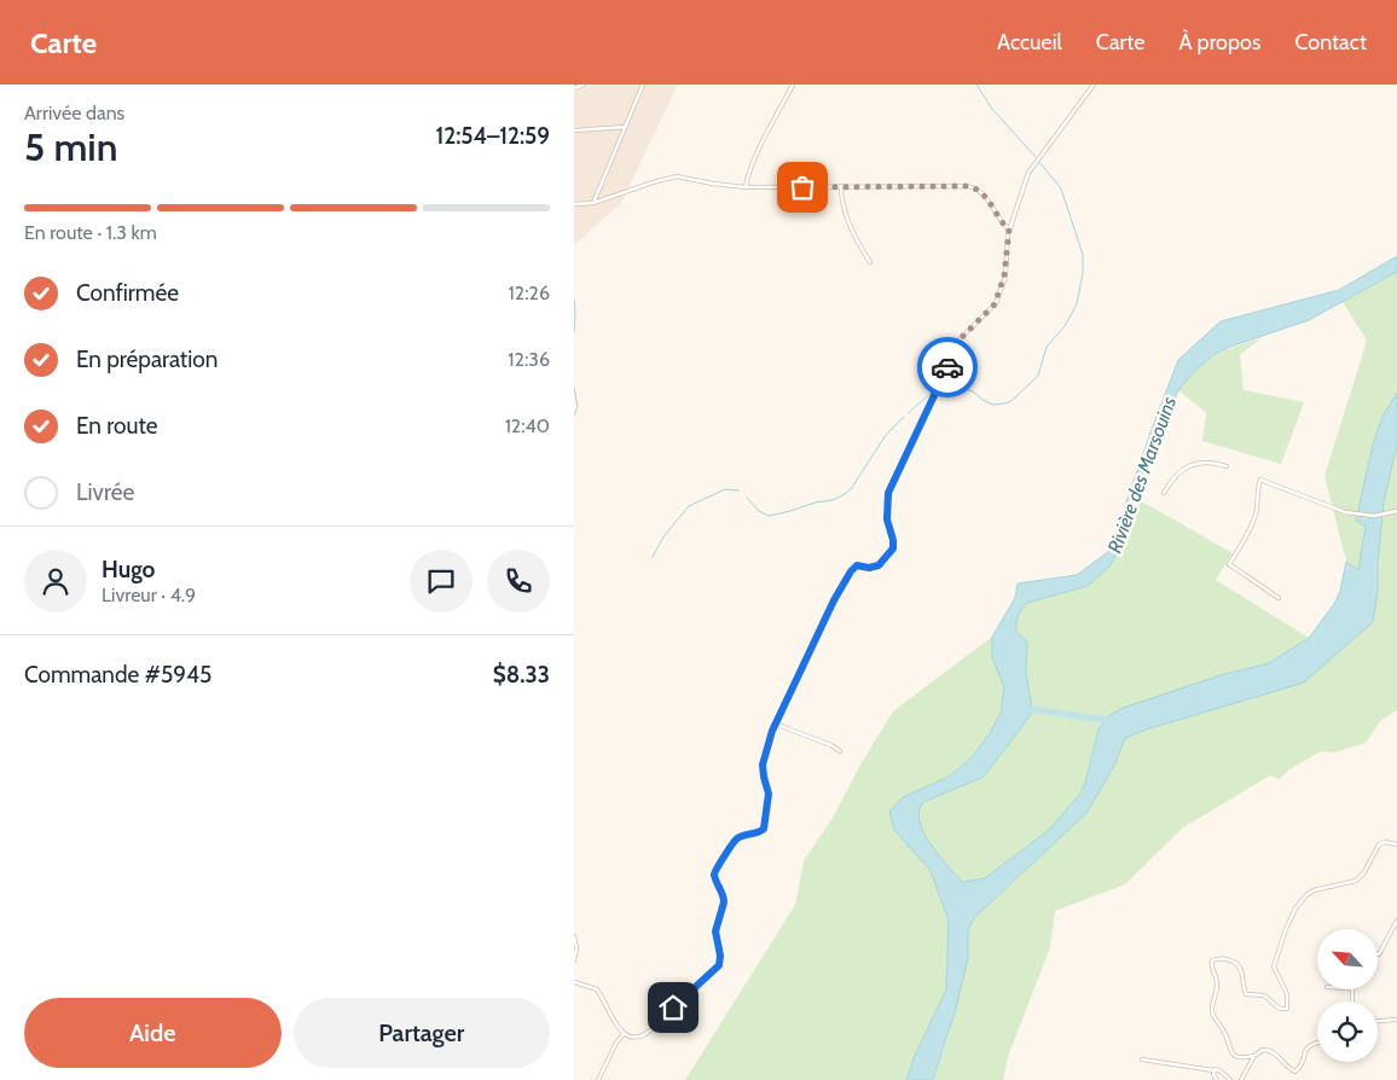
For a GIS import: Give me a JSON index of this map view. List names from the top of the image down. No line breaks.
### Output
{"water":["Rivière des Marsouins"],"north":"top left","page":{"header":"Carte","nav":["Accueil","Carte","À propos","Contact"],"heading":["5 min","Arrivée dans","12:54–12:59"],"panel":["Hugo","Livreur · 4.9","Commande #5945","$8.33"],"bar":"En route · 1.3 km","list":[["Confirmée","12:26"],["En préparation","12:36"],["En route","12:40"],"Livrée"],"buttons":["Aide","Partager"]}}
